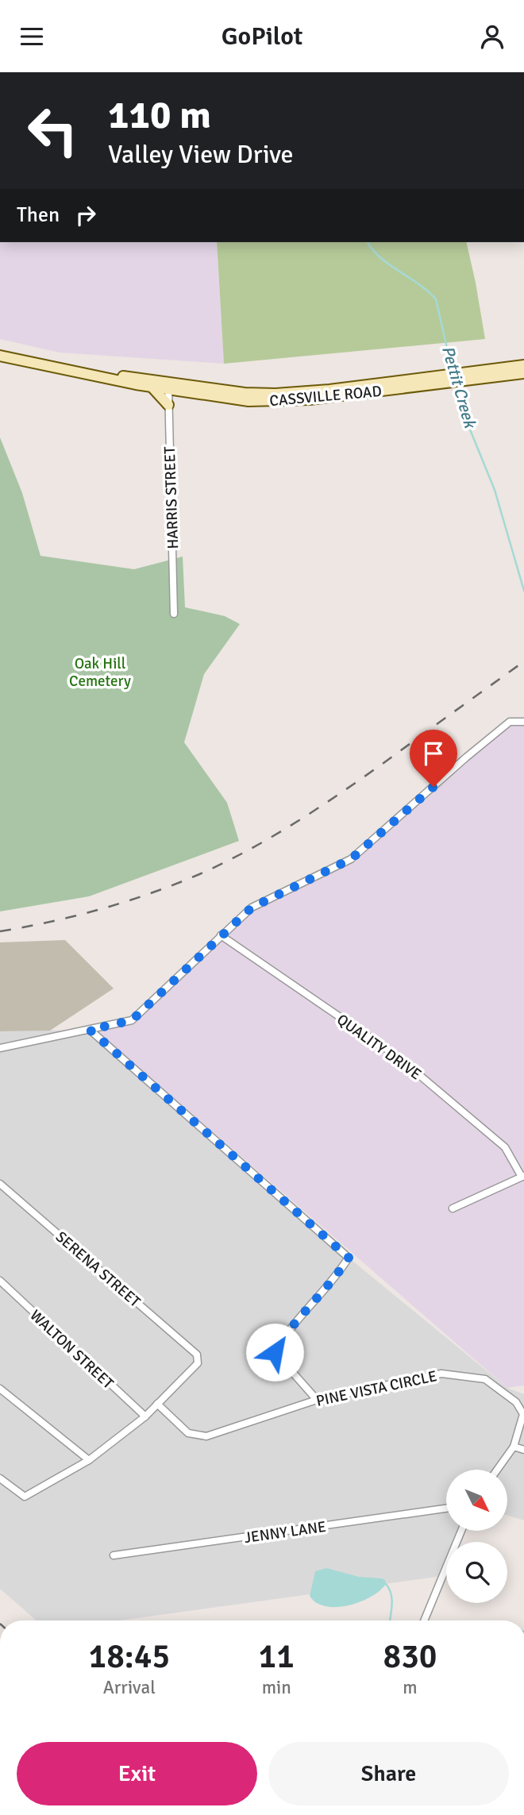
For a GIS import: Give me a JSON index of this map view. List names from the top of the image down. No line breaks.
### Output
{"streets":{"main road":["CASSVILLE ROAD"],"street":["HARRIS STREET","QUALITY DRIVE","SERENA STREET","WALTON STREET","PINE VISTA CIRCLE","JENNY LANE"]},"crossings":[["CASSVILLE ROAD","HARRIS STREET"],["SERENA STREET","PINE VISTA CIRCLE"]],"water":["Pettit Creek"],"parks":["Oak Hill Cemetery"],"north":"bottom right","page":{"header":"GoPilot","turn":["110 m","Valley View Drive"],"then":"Then","eta":["18:45","Arrival","11","min","830","m"],"buttons":["Exit","Share"]}}
